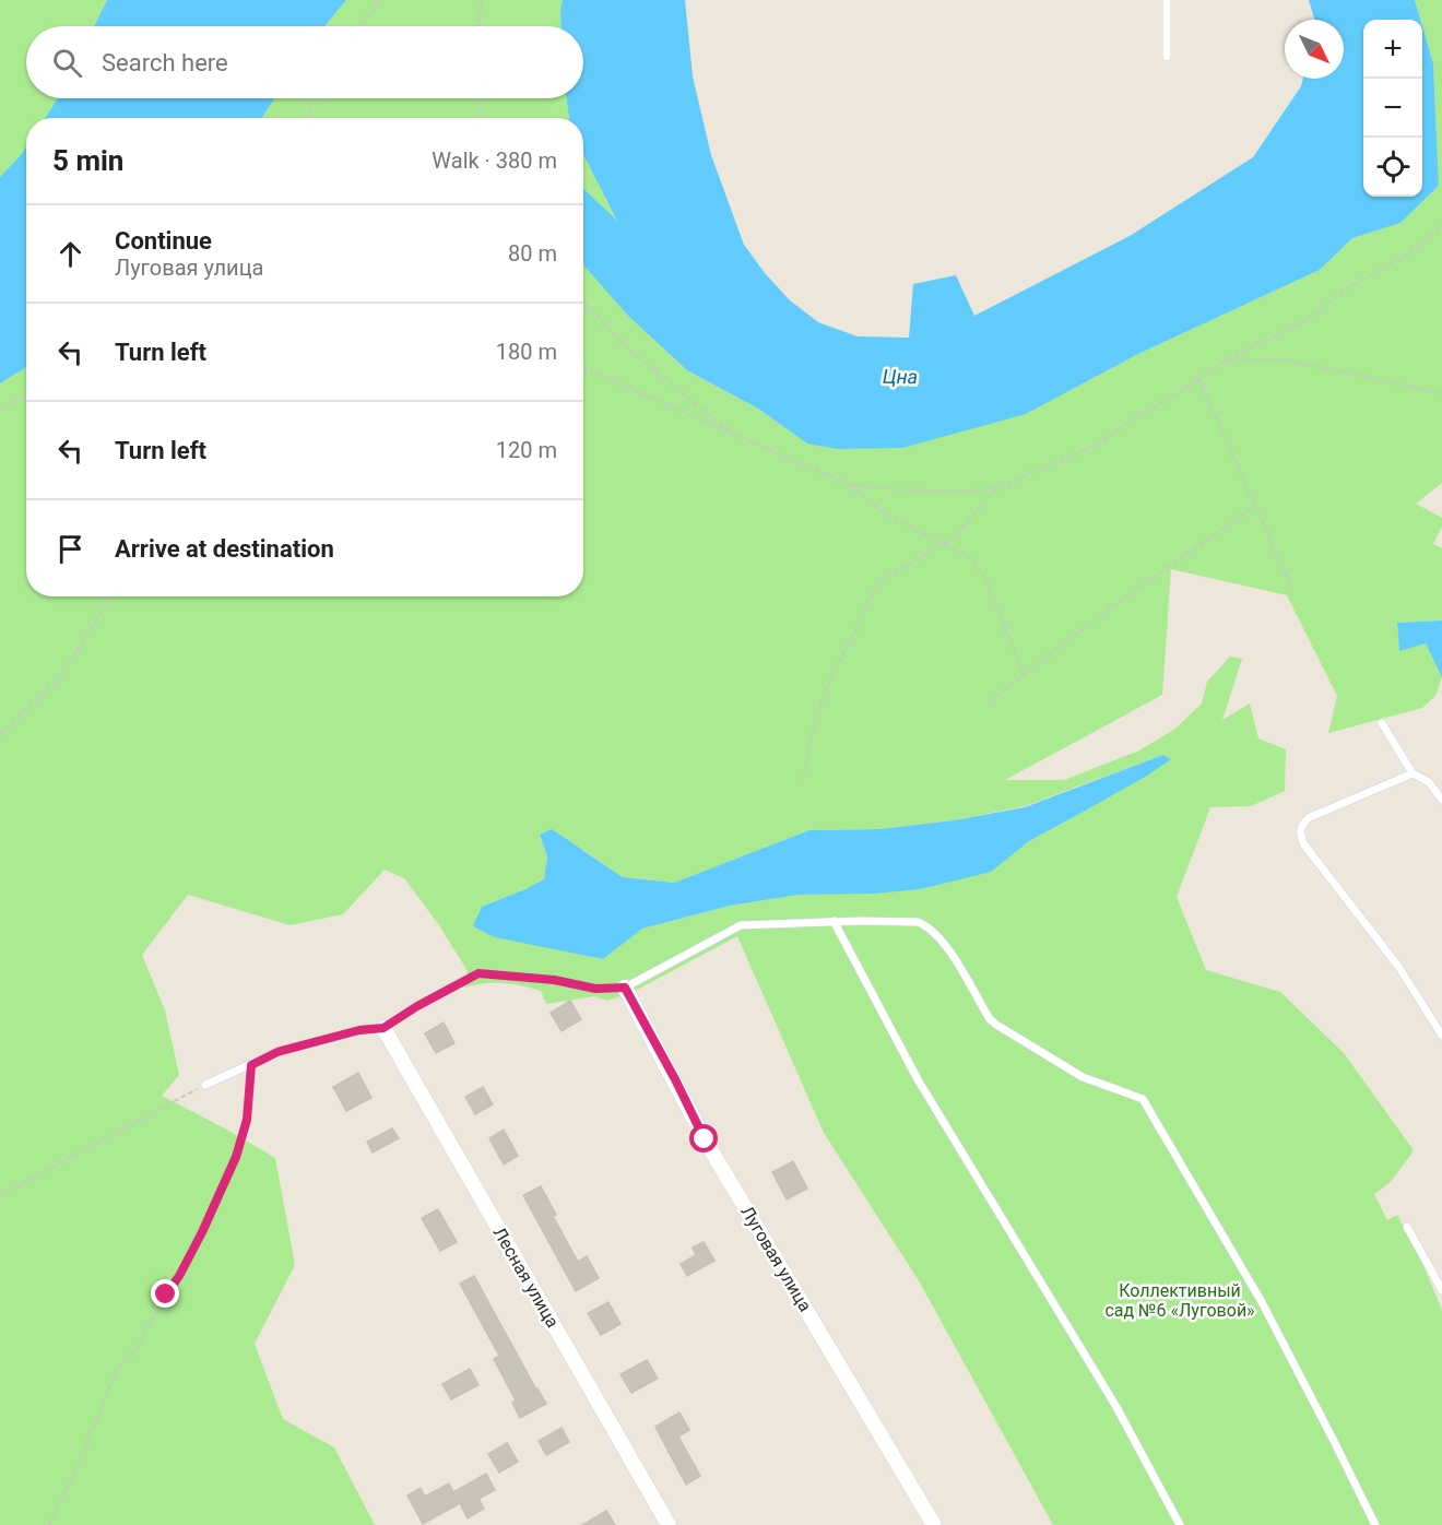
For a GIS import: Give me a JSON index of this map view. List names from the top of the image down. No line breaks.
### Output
{"streets":{"street":["Луговая улица","Лесная улица"]},"water":["Цна"],"parks":["Коллективный сад №6 «Луговой»"],"north":"bottom right","page":{"map_buttons":["+","−"],"search":"Search here","heading":["5 min","Walk · 380 m"],"list":[["Continue","Луговая улица","80 m"],["Turn left","180 m"],["Turn left","120 m"],"Arrive at destination"]}}
